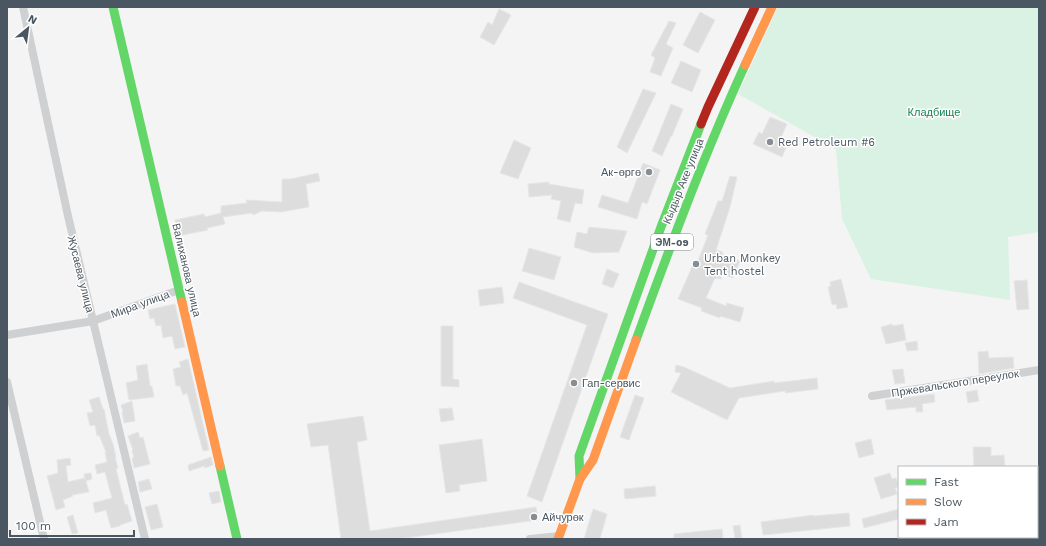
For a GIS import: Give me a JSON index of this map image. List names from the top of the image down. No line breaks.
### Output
{"streets":{"main road":["Кыдыр Аке улица","ЭМ-09","Валиханова улица"],"street":["Жусаева улица","Мира улица","Пржевальского переулок"]},"crossings":[["Валиханова улица","Мира улица"],["Жусаева улица","Мира улица"]],"parks":["Кладбище"],"places":["Red Petroleum #6","Ак-өргө","Urban Monkey Tent hostel","Гап-сервис","Айчурөк"],"legend":["Fast","Slow","Jam"],"scale_bar":"100 m","north":"top right"}
